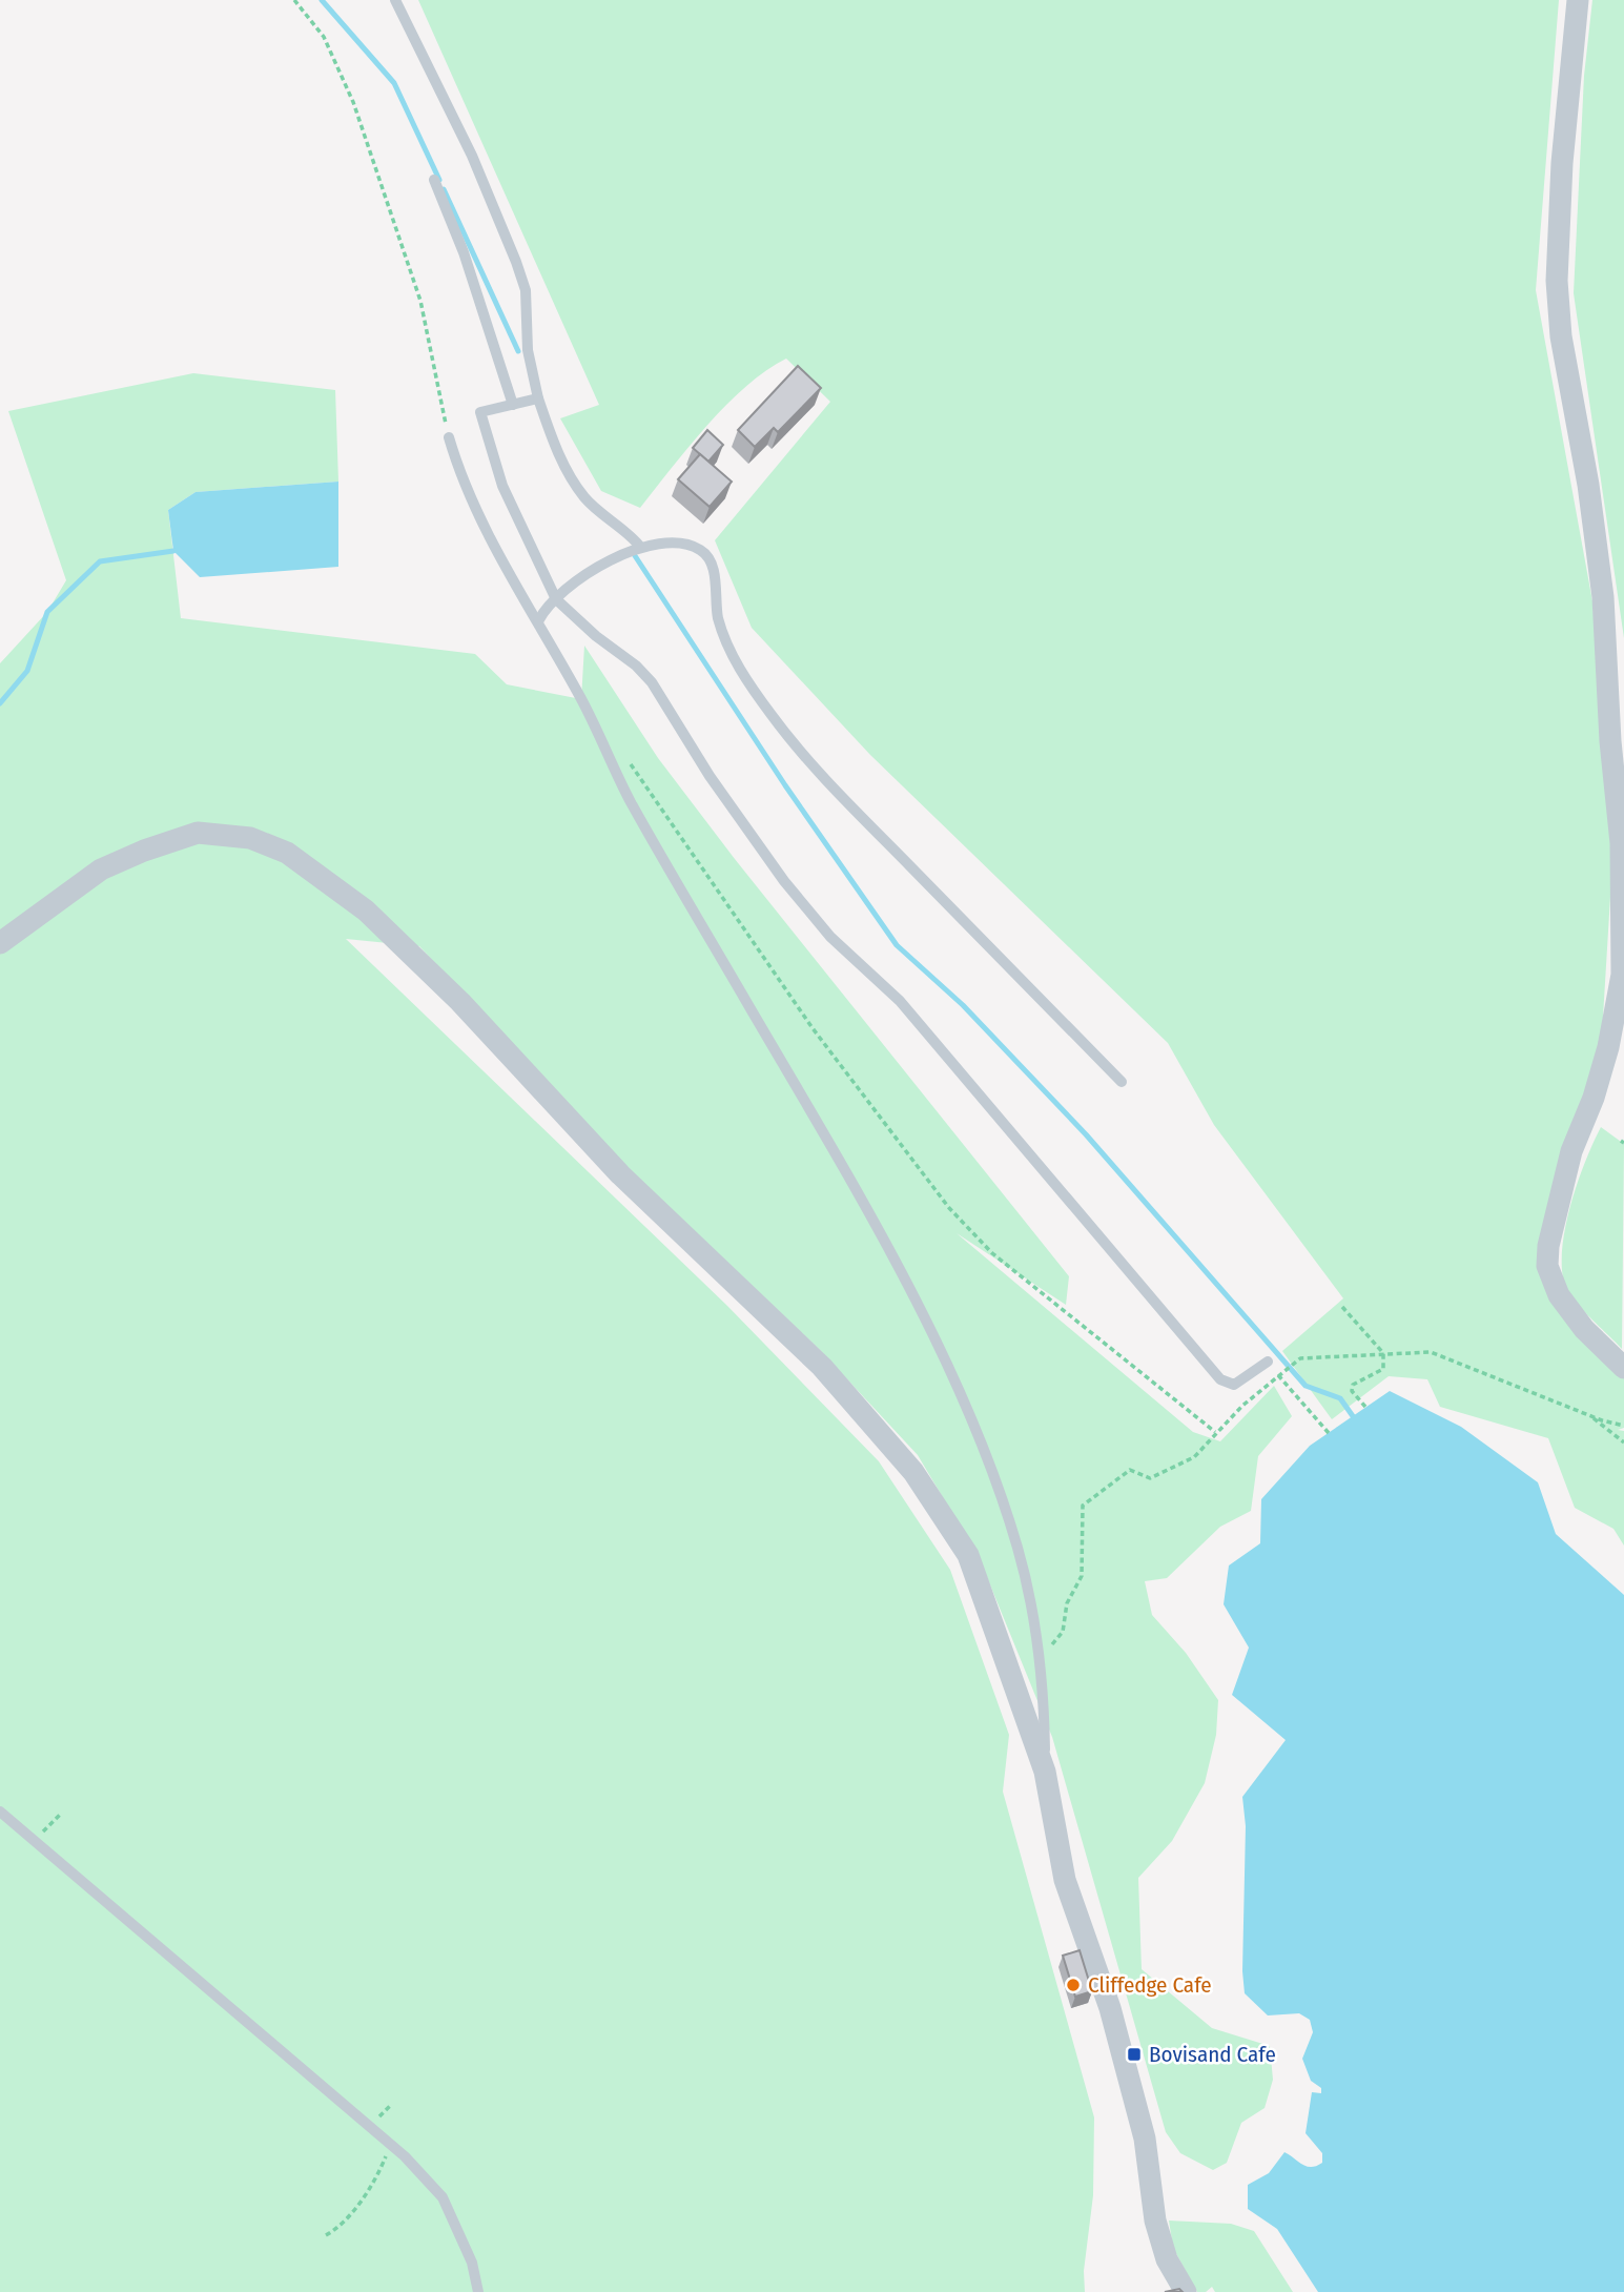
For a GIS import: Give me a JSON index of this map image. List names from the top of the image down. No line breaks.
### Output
{"places":{"other":["Cliffedge Cafe"],"transit":["Bovisand Cafe"]}}
